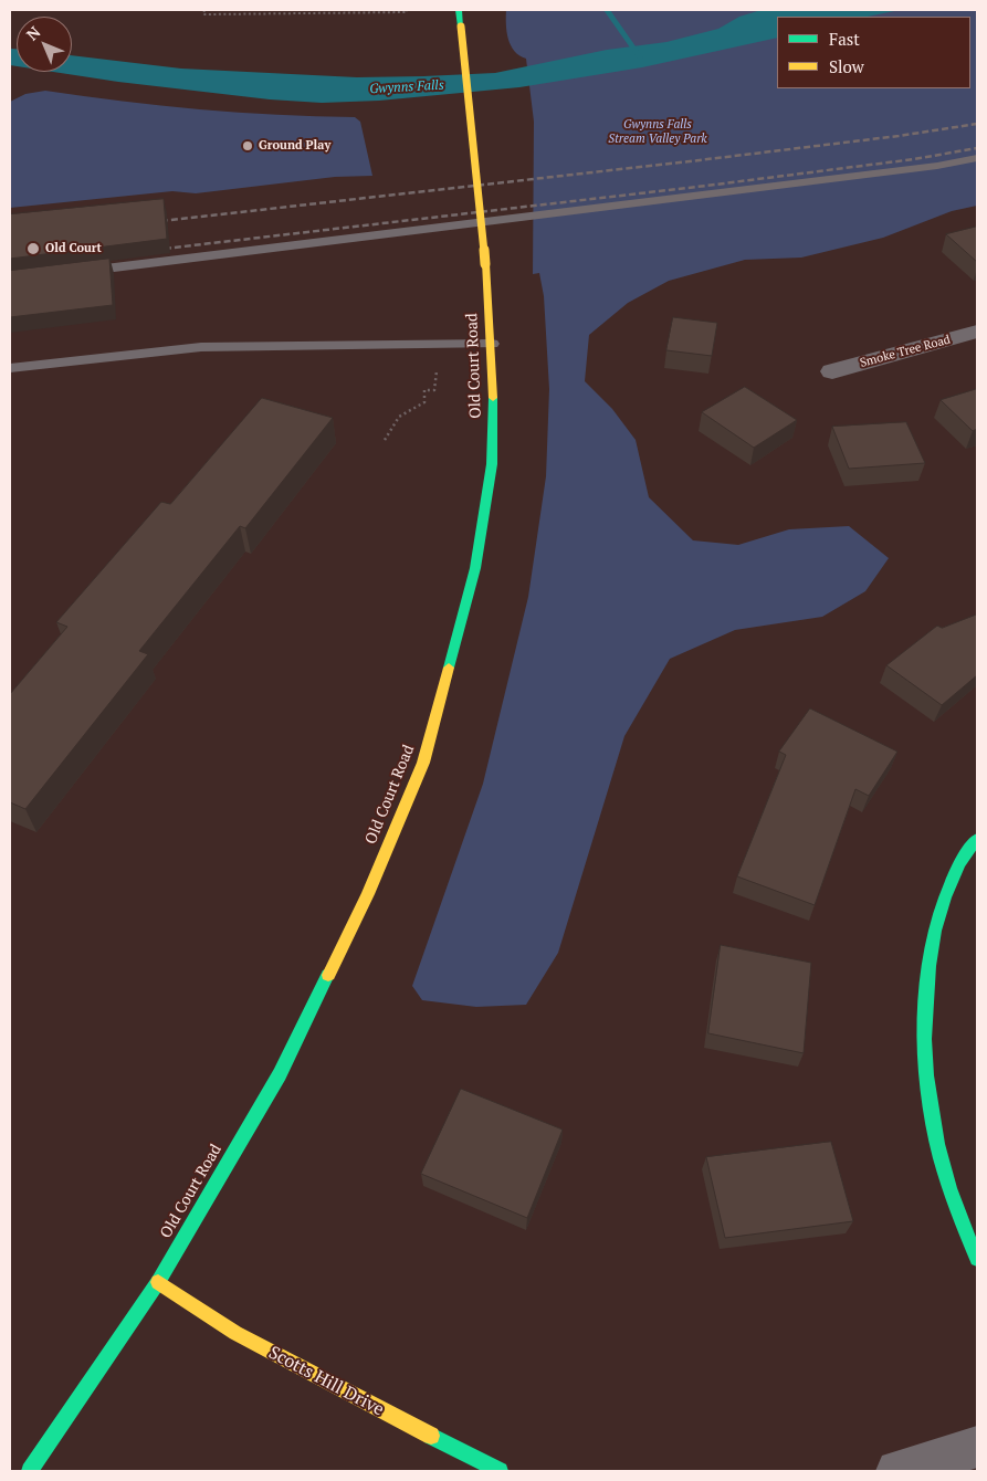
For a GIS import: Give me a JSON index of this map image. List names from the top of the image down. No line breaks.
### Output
{"streets":{"main road":["Old Court Road","Scotts Hill Drive"],"street":["Smoke Tree Road"]},"crossings":[["Old Court Road","Scotts Hill Drive"]],"water":["Gwynns Falls"],"parks":["Gwynns Falls Stream Valley Park"],"places":["Ground Play","Old Court"],"legend":["Fast","Slow"],"north":"top left"}
